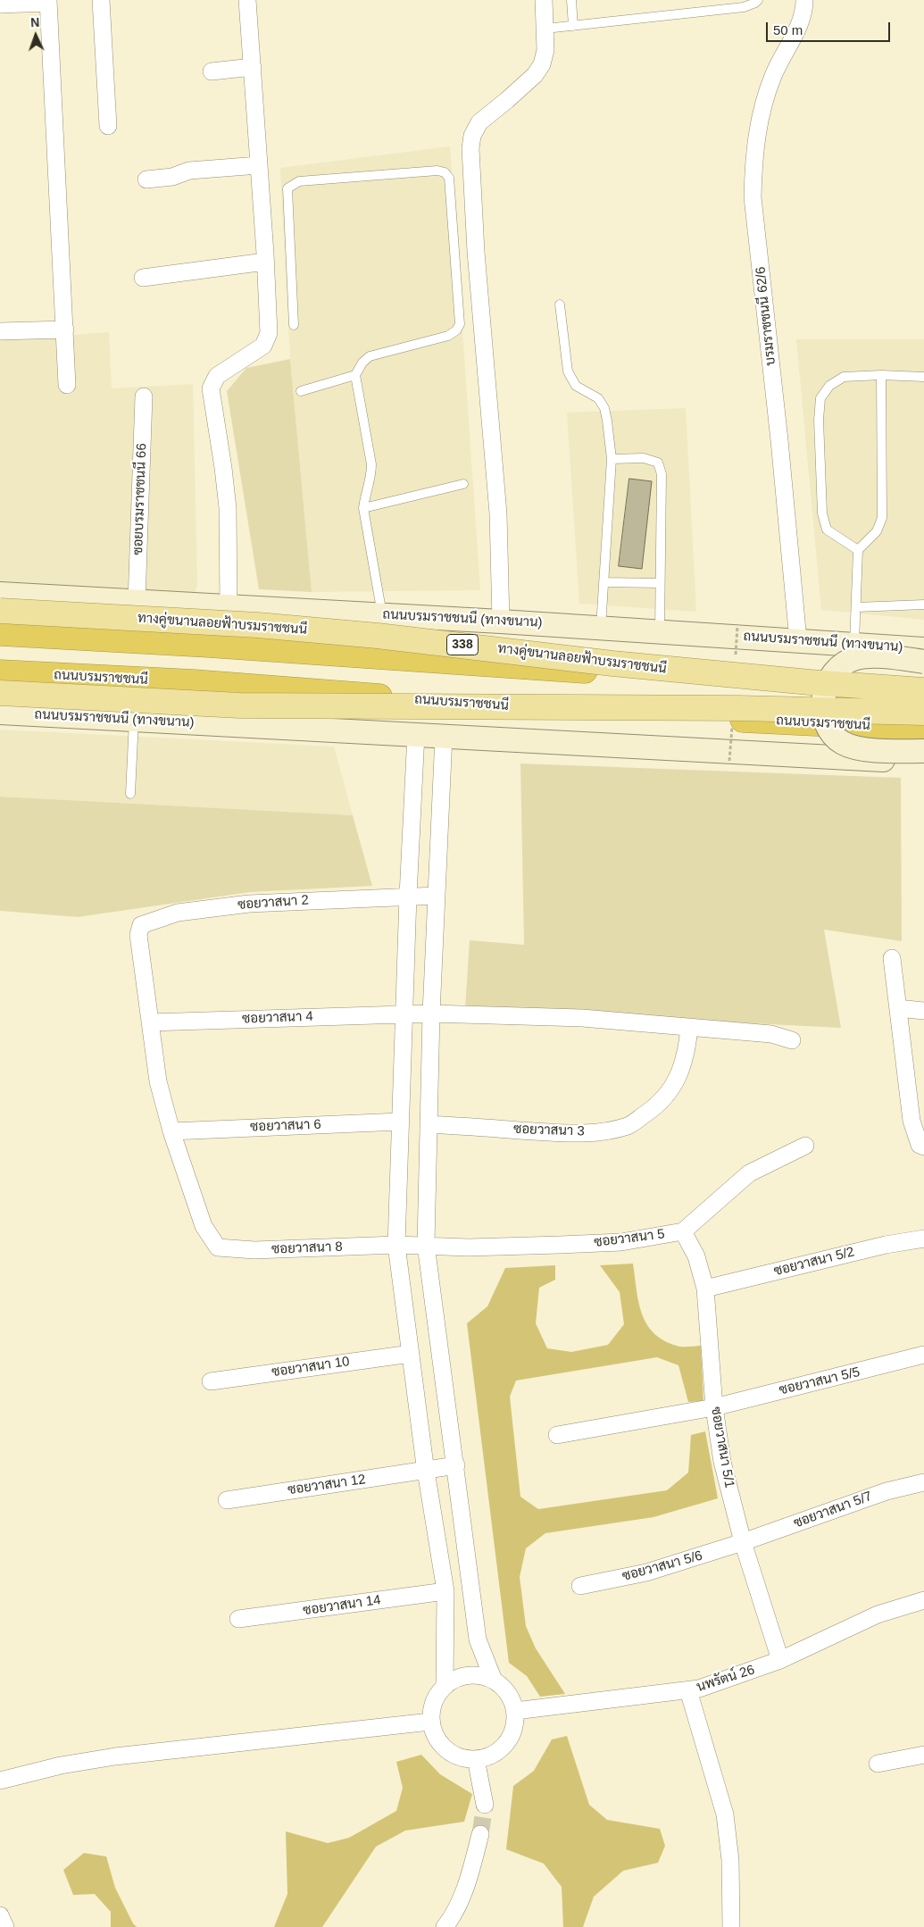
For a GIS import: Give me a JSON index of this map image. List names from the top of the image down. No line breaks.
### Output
{"streets":{"highway":["338","ถนนบรมราชชนนี"],"main road":["ถนนบรมราชชนนี (ทางขนาน)","ทางคู่ขนานลอยฟ้าบรมราชชนนี"],"street":["บรมราชชนนี 62/6","ซอยบรมราชชนนี 66","ซอยวาสนา 2","ซอยวาสนา 4","ซอยวาสนา 6","ซอยวาสนา 3","ซอยวาสนา 5","ซอยวาสนา 8","ซอยวาสนา 5/2","ซอยวาสนา 10","ซอยวาสนา 5/5","ซอยวาสนา 5/1","ซอยวาสนา 12","ซอยวาสนา 5/7","ซอยวาสนา 5/6","ซอยวาสนา 14","นพรัตน์ 26"]},"crossings":[["บรมราชชนนี 62/6","ถนนบรมราชชนนี (ทางขนาน)"],["ซอยบรมราชชนนี 66","ถนนบรมราชชนนี (ทางขนาน)"],["ซอยวาสนา 2","ซอยวาสนา 4"],["ซอยวาสนา 4","ซอยวาสนา 3"],["ซอยวาสนา 6","ซอยวาสนา 8"],["ซอยวาสนา 5","ซอยวาสนา 8"],["ซอยวาสนา 5","ซอยวาสนา 5/1"],["ซอยวาสนา 5/2","ซอยวาสนา 5/1"],["ซอยวาสนา 5/5","ซอยวาสนา 5/1"],["ซอยวาสนา 5/1","ซอยวาสนา 5/7"],["ซอยวาสนา 5/1","ซอยวาสนา 5/6"],["ซอยวาสนา 5/1","นพรัตน์ 26"],["ซอยวาสนา 5/7","ซอยวาสนา 5/6"]],"scale_bar":"50 m","north":"top"}
